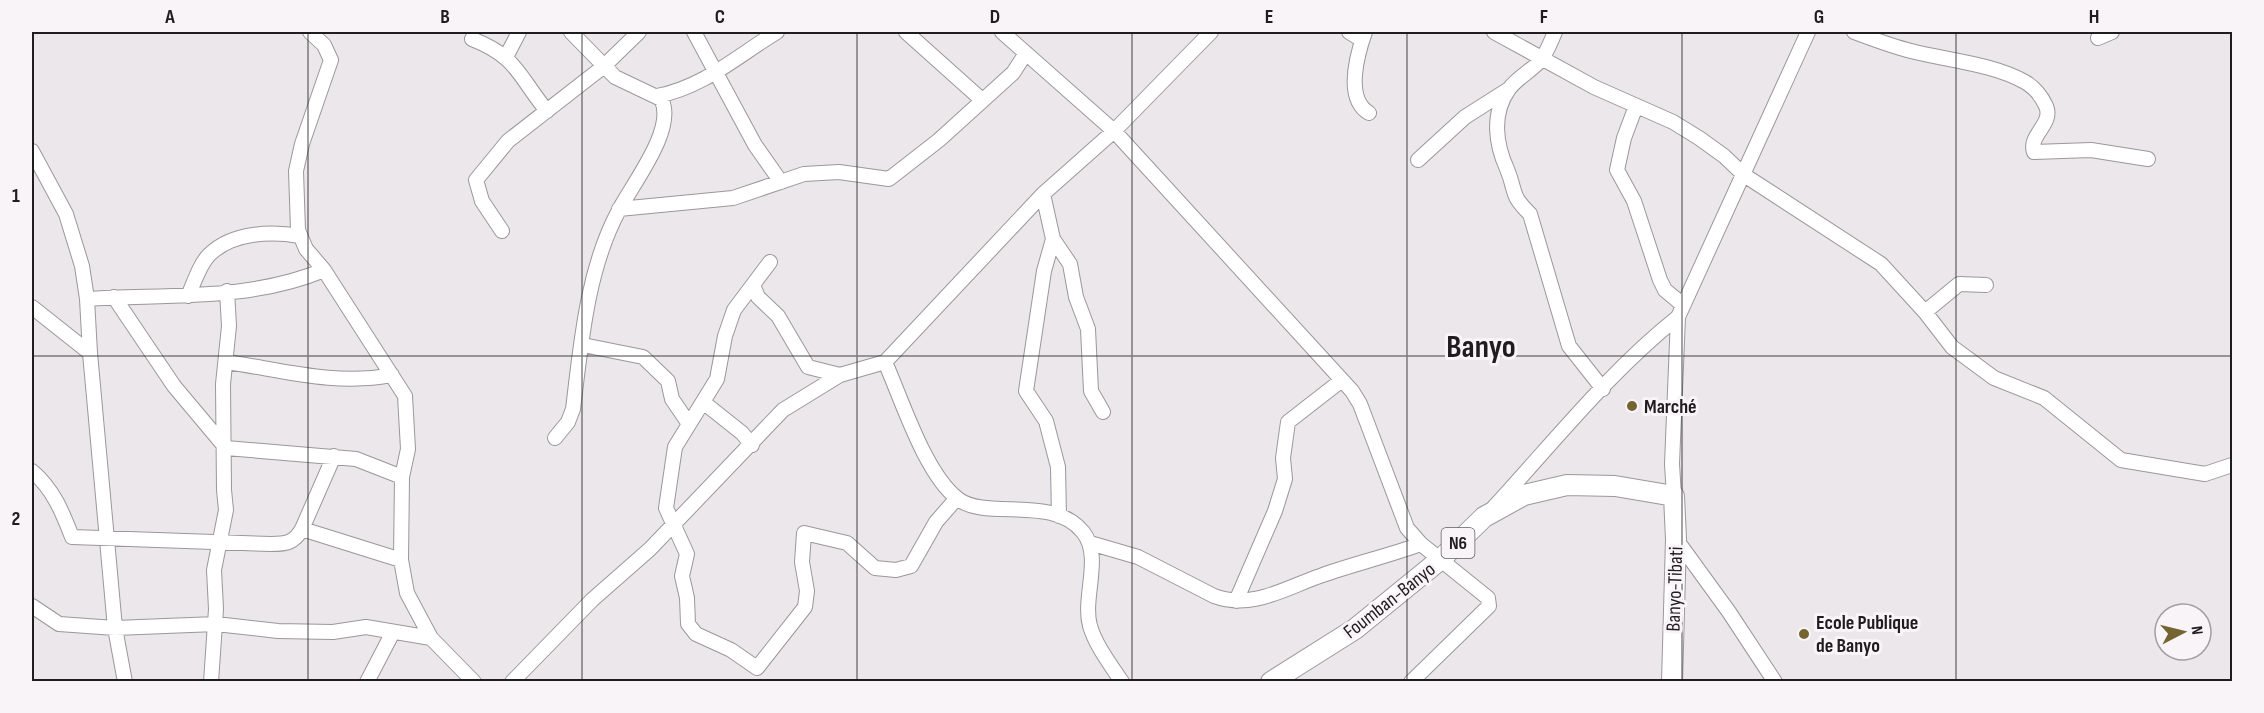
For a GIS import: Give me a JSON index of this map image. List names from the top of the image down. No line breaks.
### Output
{"streets":{"highway":["N6","Banyo-Tibati","Foumban-Banyo"]},"crossings":[["Banyo-Tibati","Foumban-Banyo"]],"districts":["Banyo"],"places":["Marché","Ecole Publique de Banyo"],"north":"right","grid":{"columns":["A","B","C","D","E","F","G","H"],"rows":["1","2"]}}
